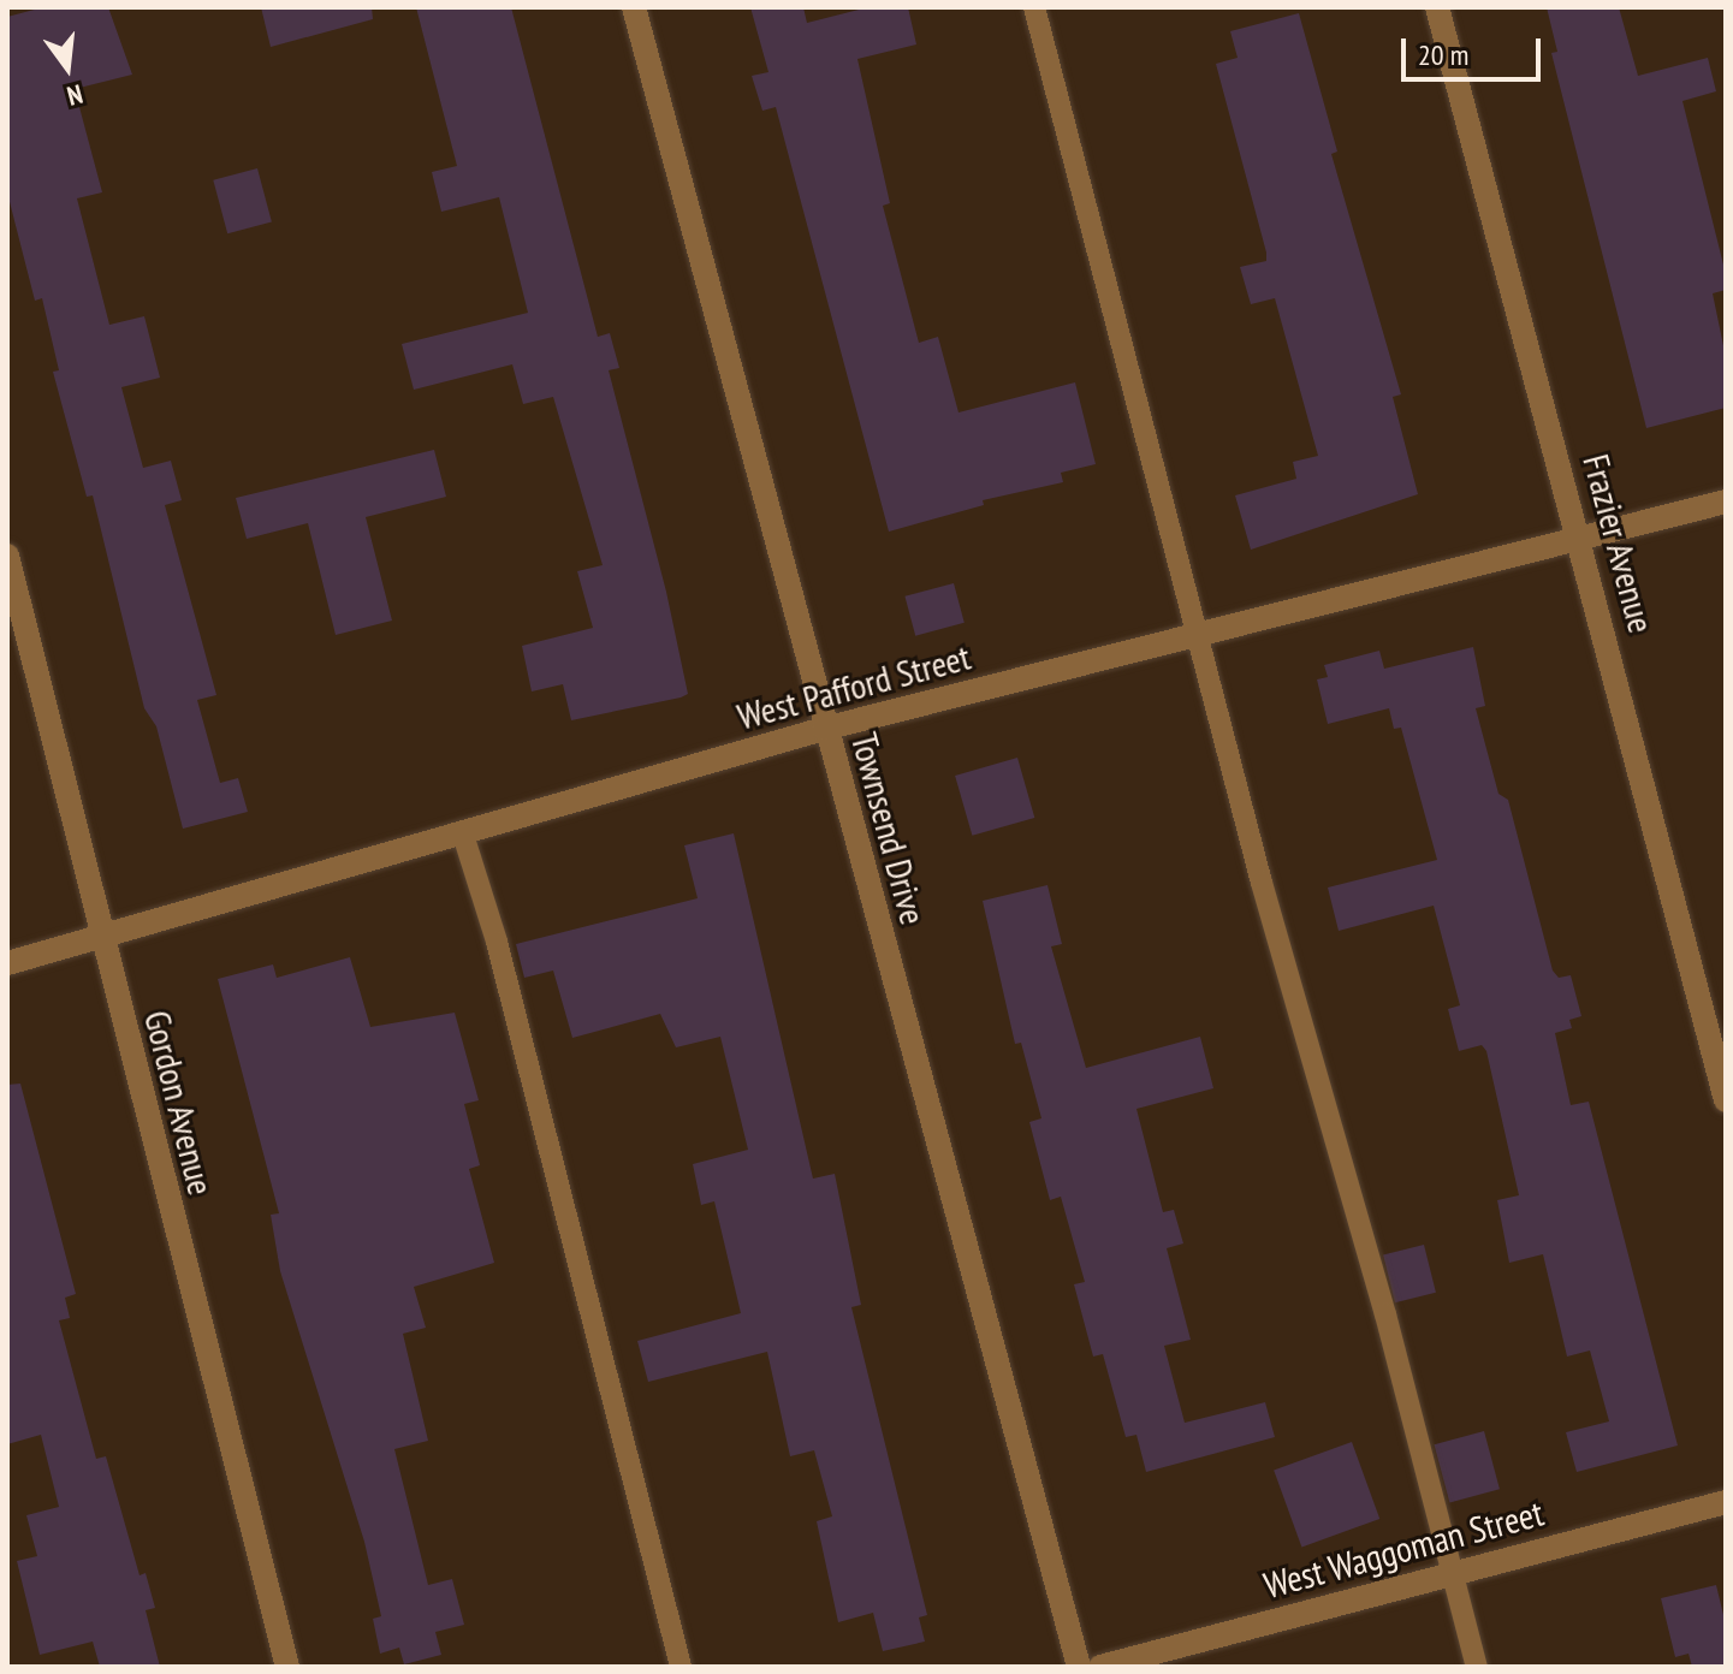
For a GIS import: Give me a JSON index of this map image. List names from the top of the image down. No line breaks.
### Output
{"streets":{"street":["Frazier Avenue","West Pafford Street","Townsend Drive","Gordon Avenue","West Waggoman Street"]},"crossings":[["Frazier Avenue","West Pafford Street"],["West Pafford Street","Townsend Drive"],["West Pafford Street","Gordon Avenue"]],"scale_bar":"20 m","north":"bottom"}
